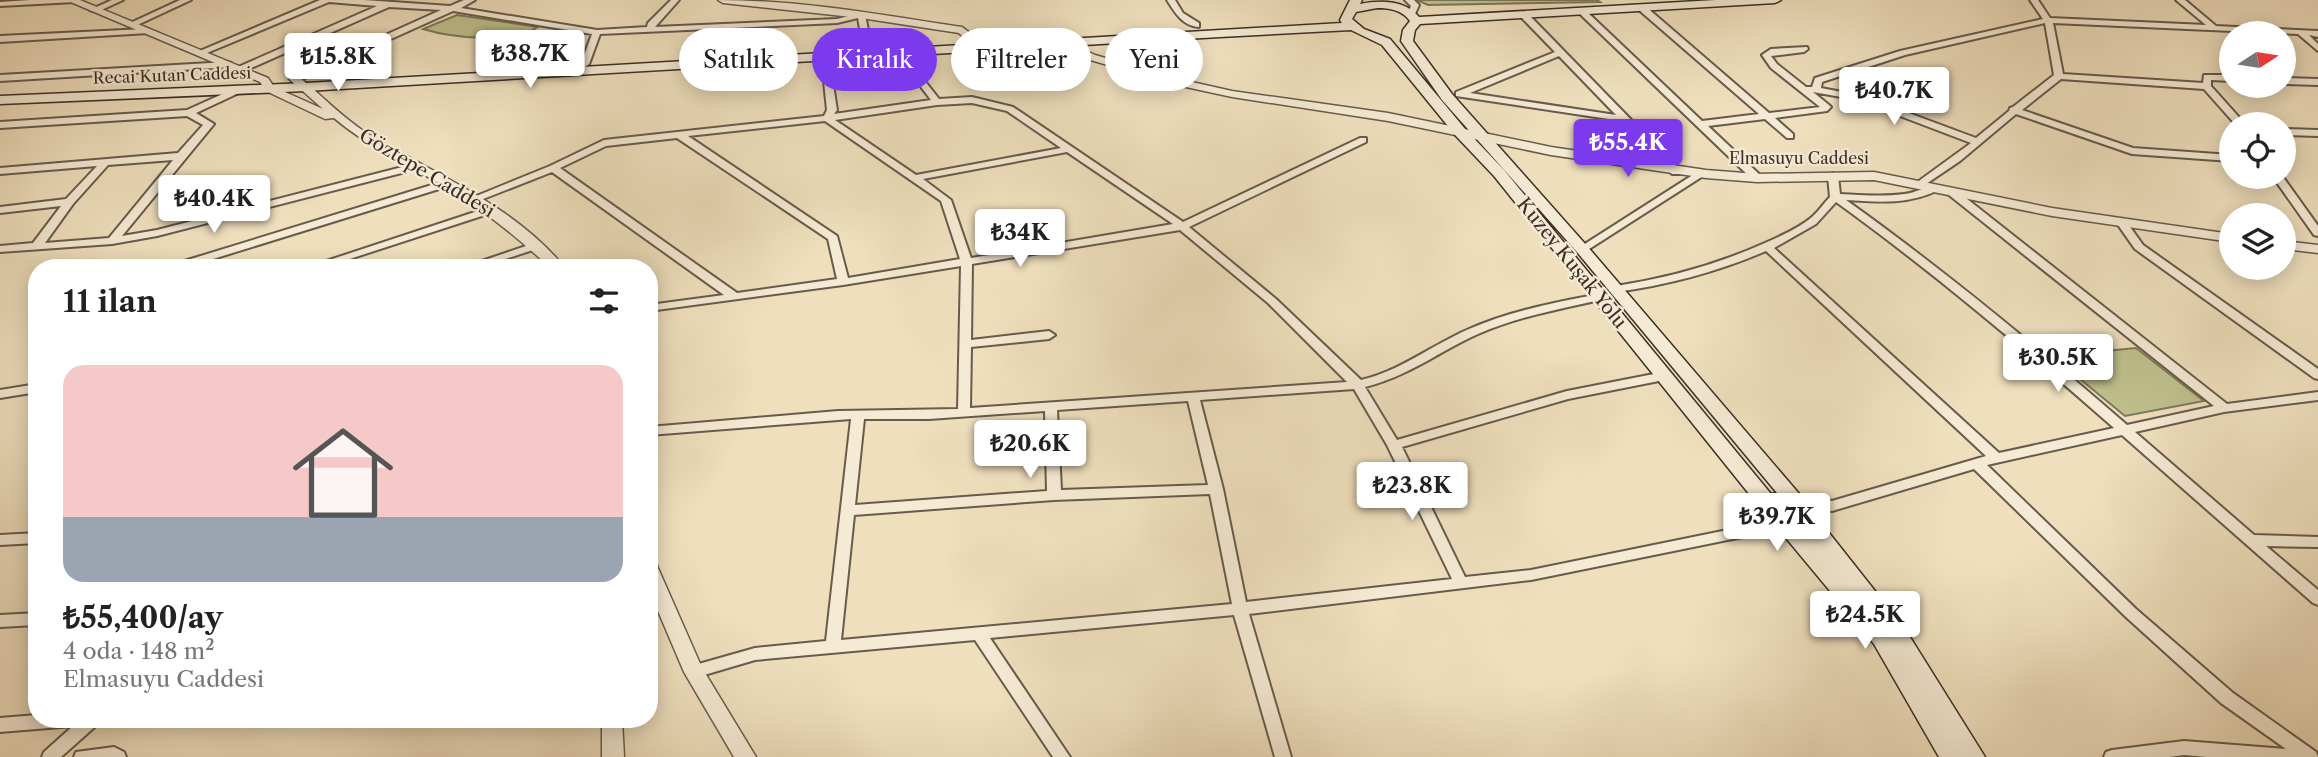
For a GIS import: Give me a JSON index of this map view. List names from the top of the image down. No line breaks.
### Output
{"streets":{"main road":["Recai Kutan Caddesi","Kuzey Kuşak Yolu"],"street":["Elmasuyu Caddesi","Göztepe Caddesi"]},"crossings":[["Recai Kutan Caddesi","Göztepe Caddesi"],["Elmasuyu Caddesi","Kuzey Kuşak Yolu"]],"north":"right","page":{"chip":["Satılık","Kiralık","Filtreler","Yeni"],"price":["₺38.7K","₺15.8K","₺40.7K","₺55.4K","₺40.4K","₺34K","₺30.5K","₺20.6K","₺23.8K","₺39.7K","₺24.5K"],"heading":"11 ilan","list":[{"name":"₺55,400/ay","note":"4 oda · 148 m² · Elmasuyu Caddesi"}]}}
